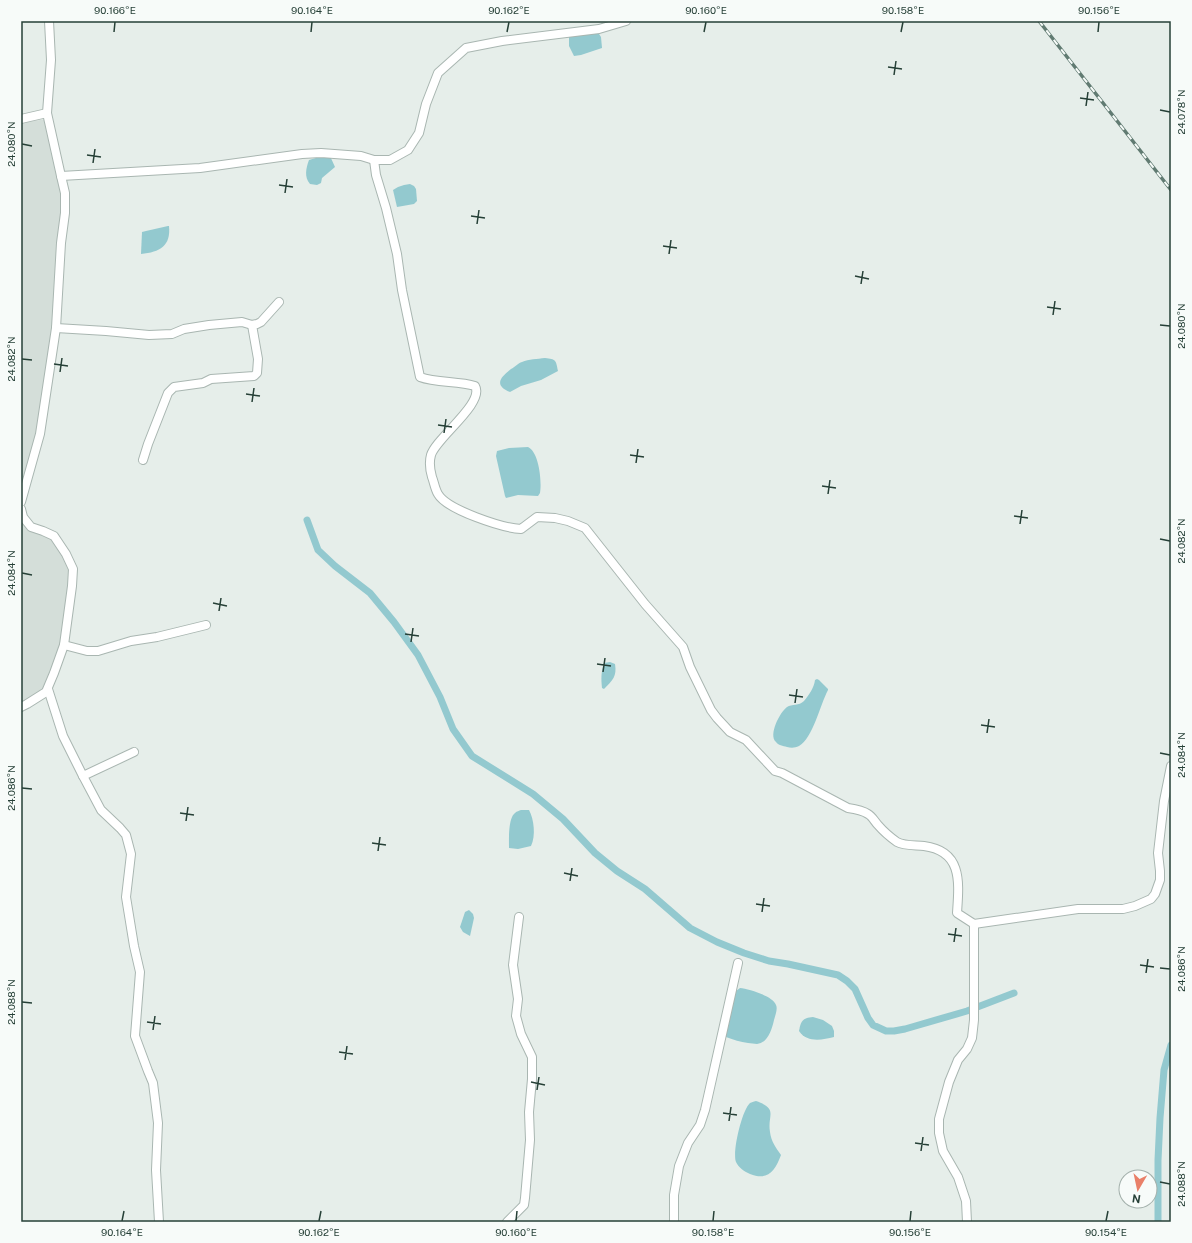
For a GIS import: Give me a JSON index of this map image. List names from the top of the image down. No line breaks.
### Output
{"north":"bottom","coordinates":["90.166°E","90.164°E","90.162°E","90.160°E","90.158°E","90.156°E","24.078°N","24.080°N","24.082°N","24.084°N","24.086°N","24.088°N","90.154°E"]}
